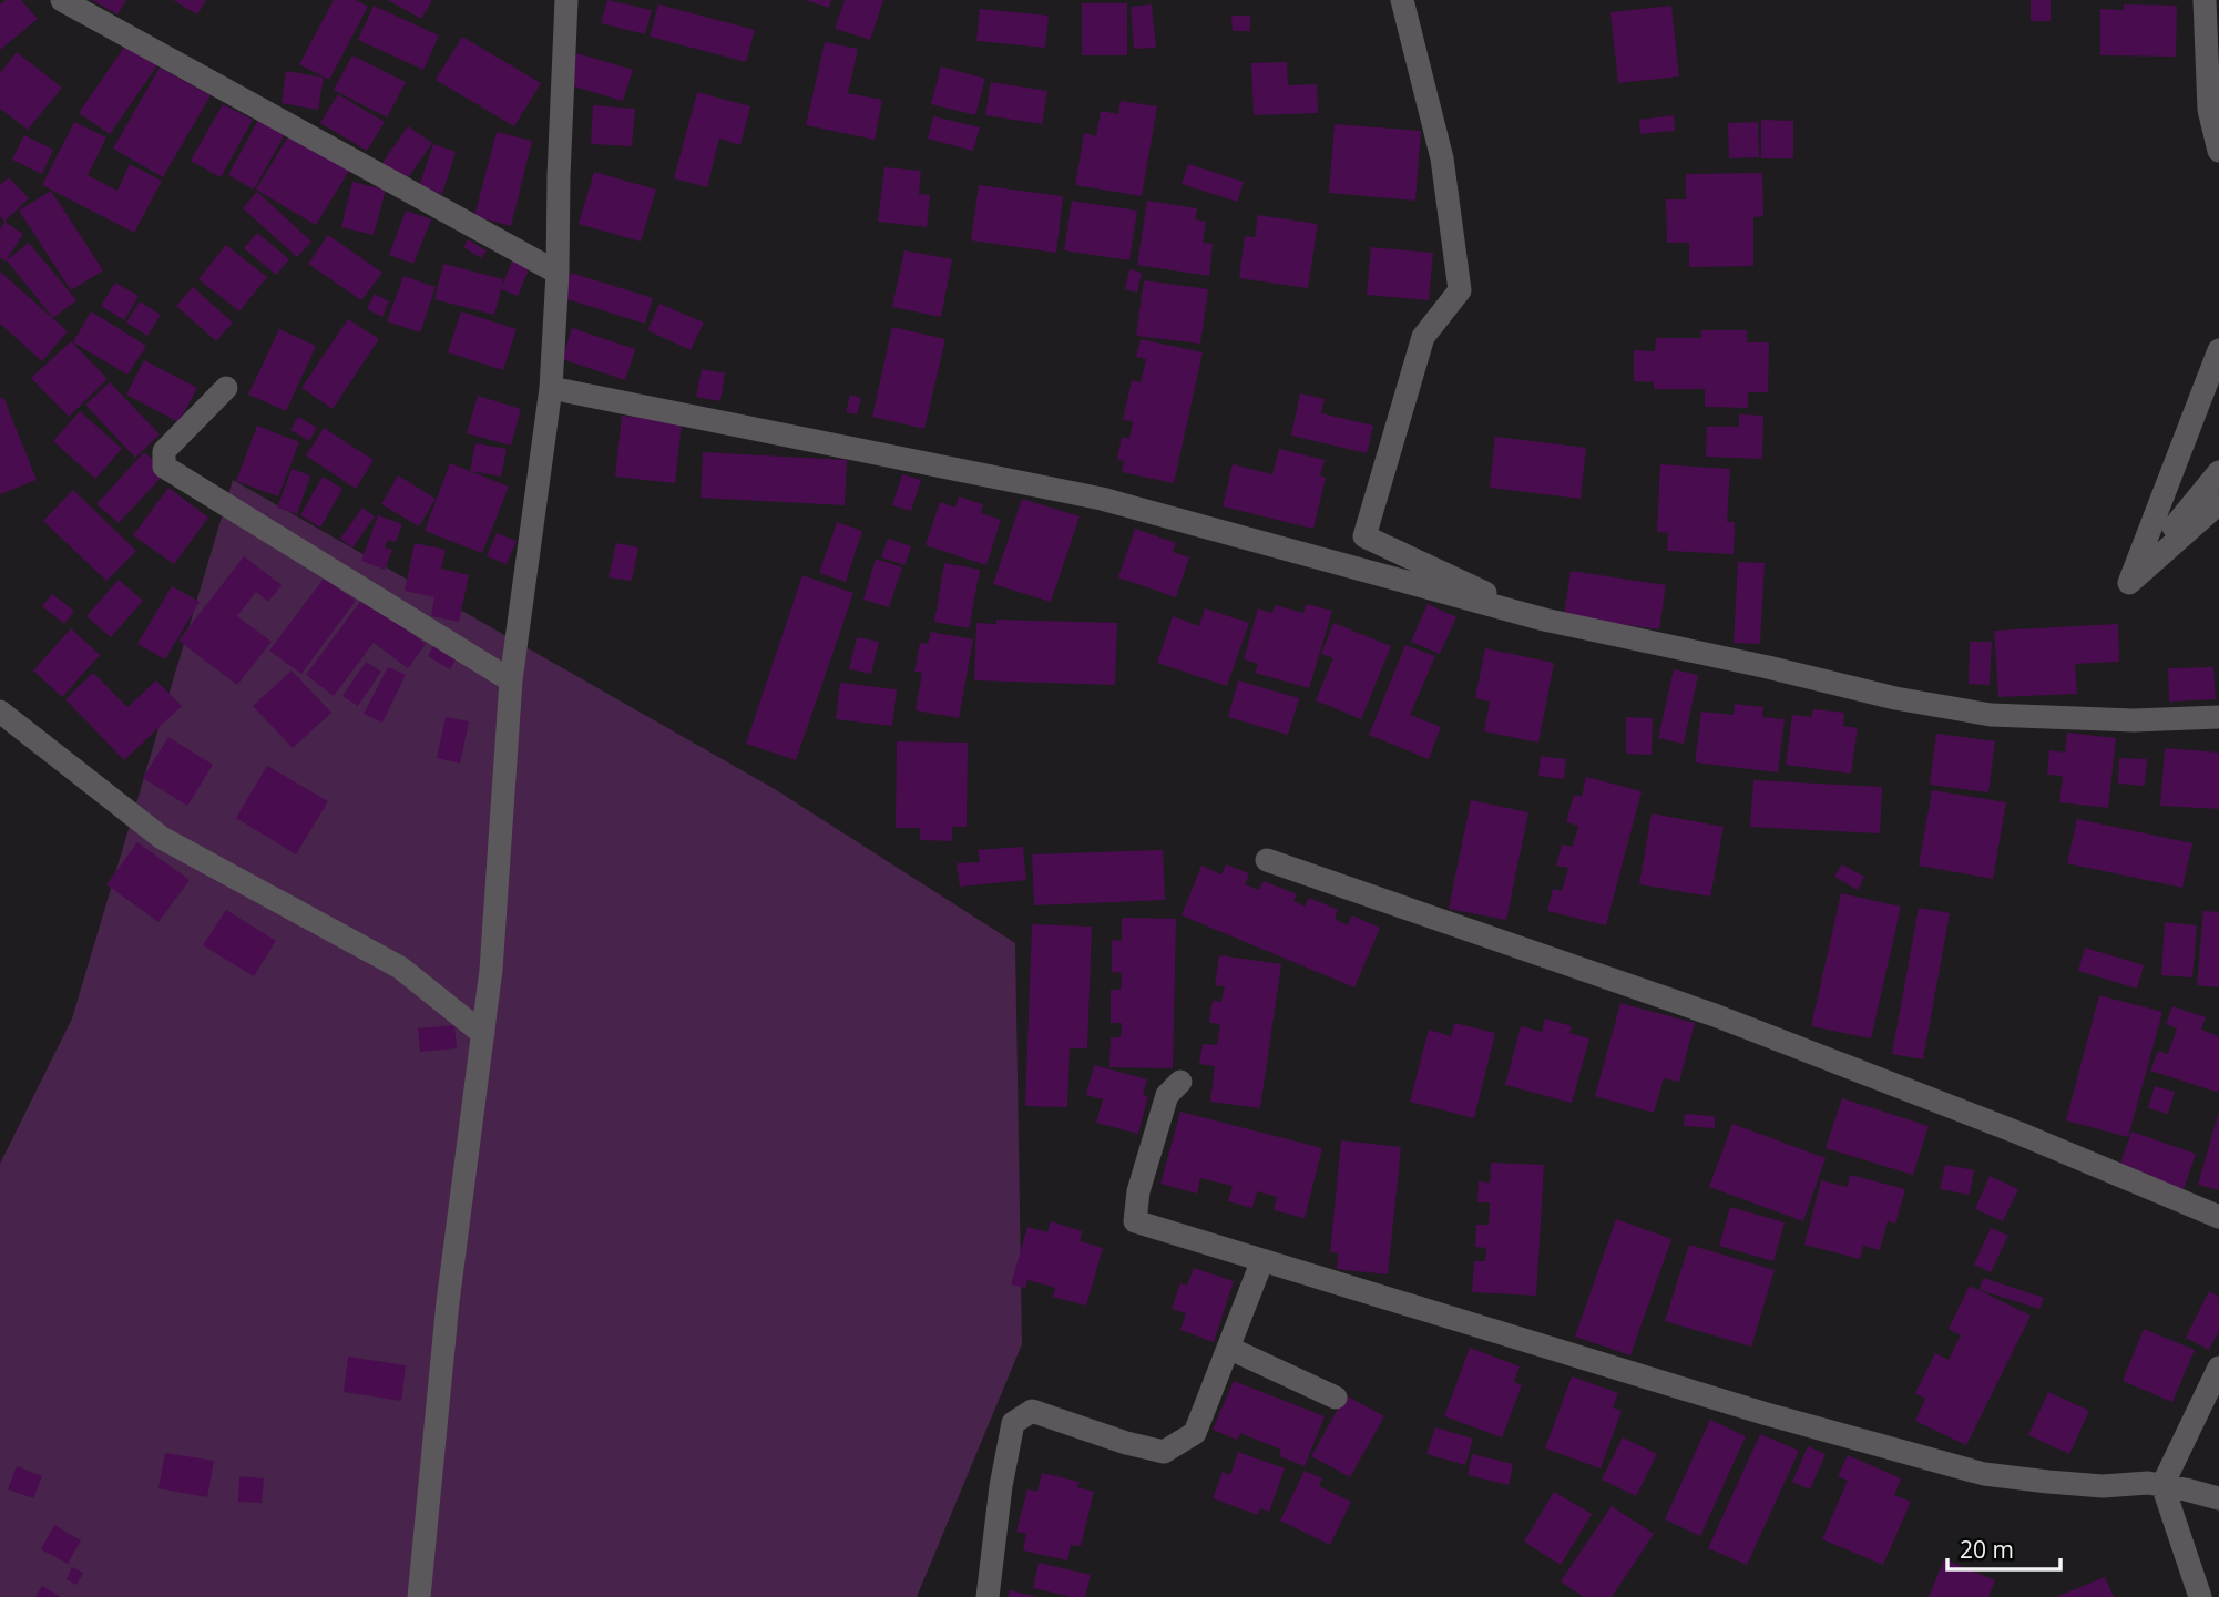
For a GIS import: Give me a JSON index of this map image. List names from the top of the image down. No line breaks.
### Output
{"scale_bar":"20 m"}
